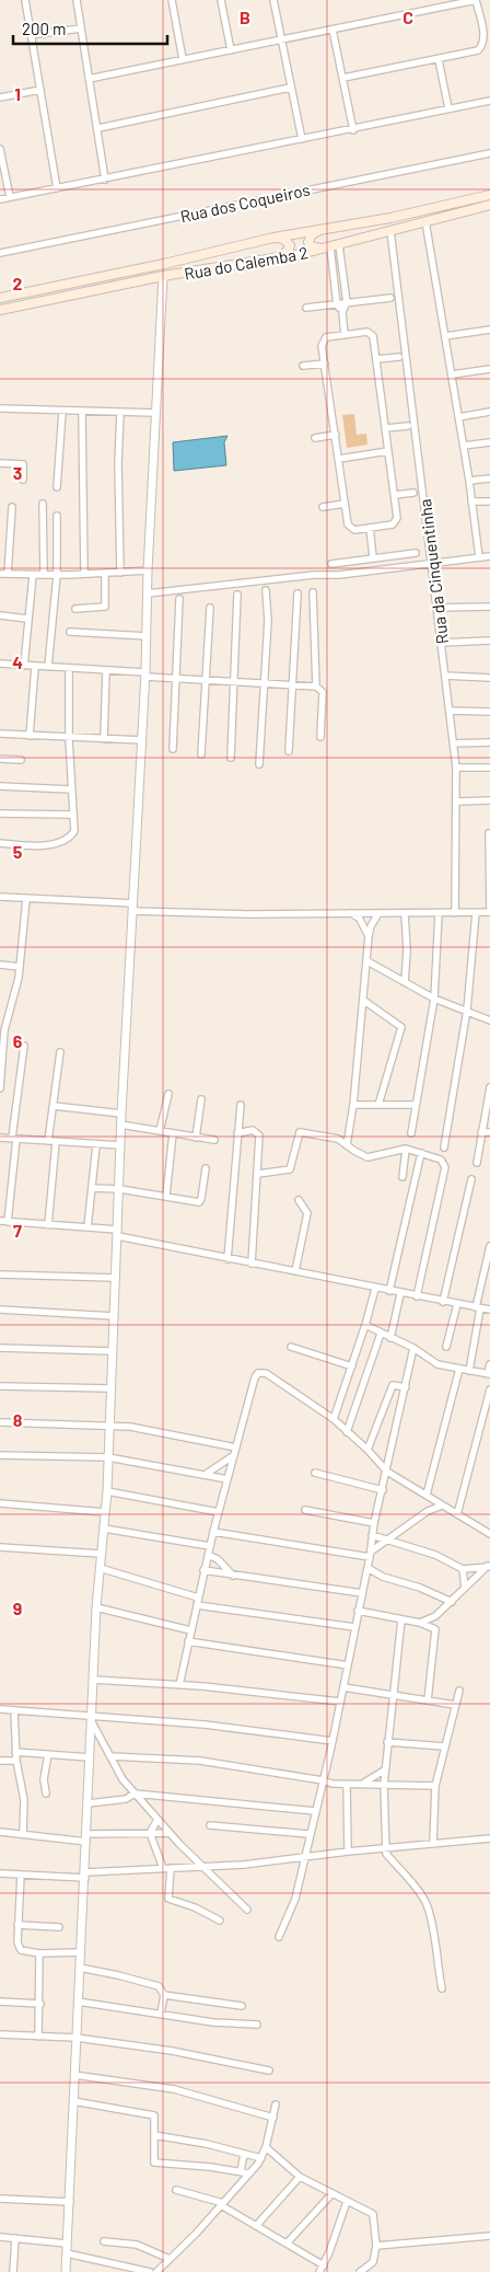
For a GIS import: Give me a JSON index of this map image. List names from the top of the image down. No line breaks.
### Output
{"streets":{"main road":["Rua do Calemba 2"],"street":["Rua dos Coqueiros","Rua da Cinquentinha"]},"crossings":[["Rua do Calemba 2","Rua da Cinquentinha"]],"scale_bar":"200 m","grid":{"columns":["B","C"],"rows":["1","2","3","4","5","6","7","8","9"]}}
